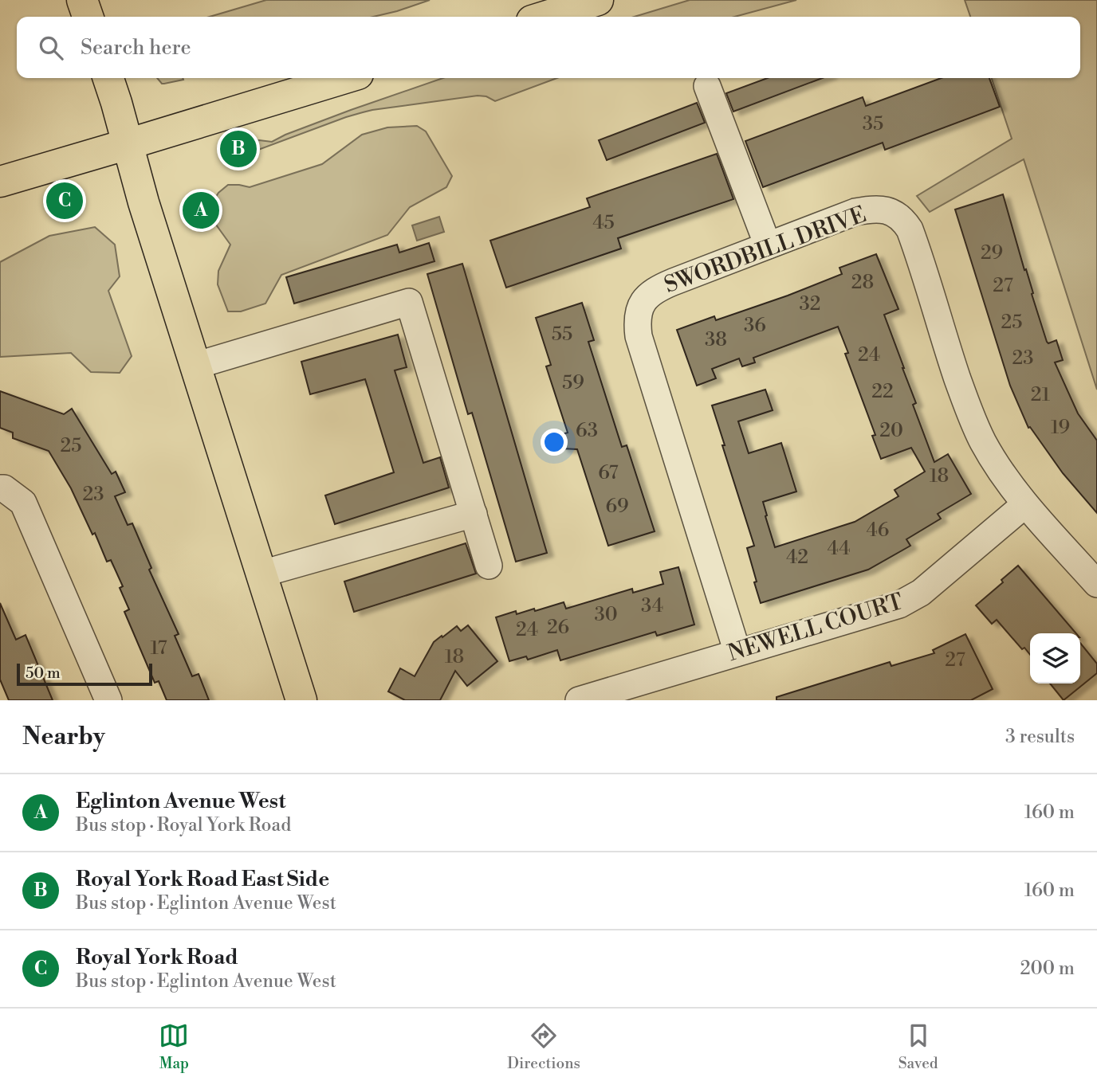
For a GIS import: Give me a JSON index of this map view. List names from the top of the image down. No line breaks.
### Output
{"streets":{"street":["SWORDBILL DRIVE","NEWELL COURT"]},"crossings":[["SWORDBILL DRIVE","NEWELL COURT"]],"house_numbers":["35","45","29","28","27","32","25","36","55","38","24","23","59","22","21","19","63","20","25","67","18","23","69","46","44","42","34","30","26","24","17","18","27"],"scale_bar":"50 m","page":{"search":"Search here","pins":["B","C","A"],"scale":"50 m","heading":["Nearby","3 results"],"list":[{"mark":"A","name":"Eglinton Avenue West","note":"Bus stop · Royal York Road","value":"160 m"},{"mark":"B","name":"Royal York Road East Side","note":"Bus stop · Eglinton Avenue West","value":"160 m"},{"mark":"C","name":"Royal York Road","note":"Bus stop · Eglinton Avenue West","value":"200 m"}],"nav":["Map","Directions","Saved"]}}
